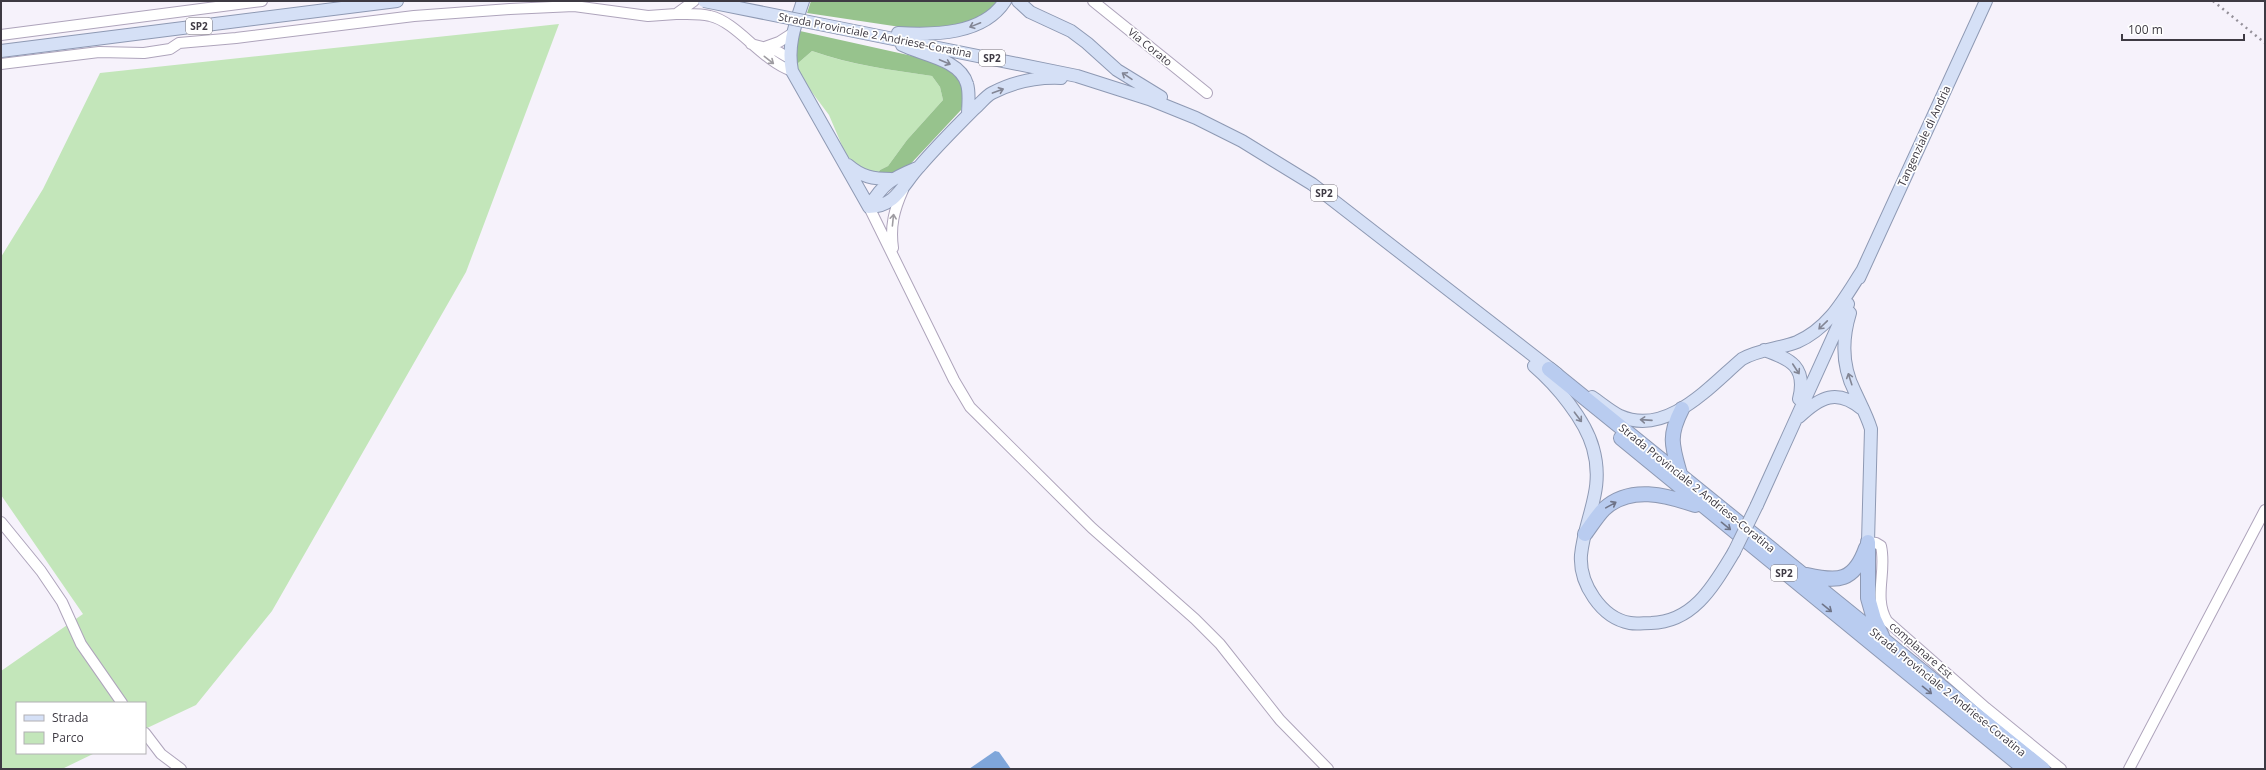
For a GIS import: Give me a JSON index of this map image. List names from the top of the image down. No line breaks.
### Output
{"streets":{"highway":["SP2","Strada Provinciale 2 Andriese-Coratina"],"main road":["Tangenziale di Andria"],"street":["Via Corato","complanare Est"]},"legend":["Strada","Parco"],"scale_bar":"100 m"}
